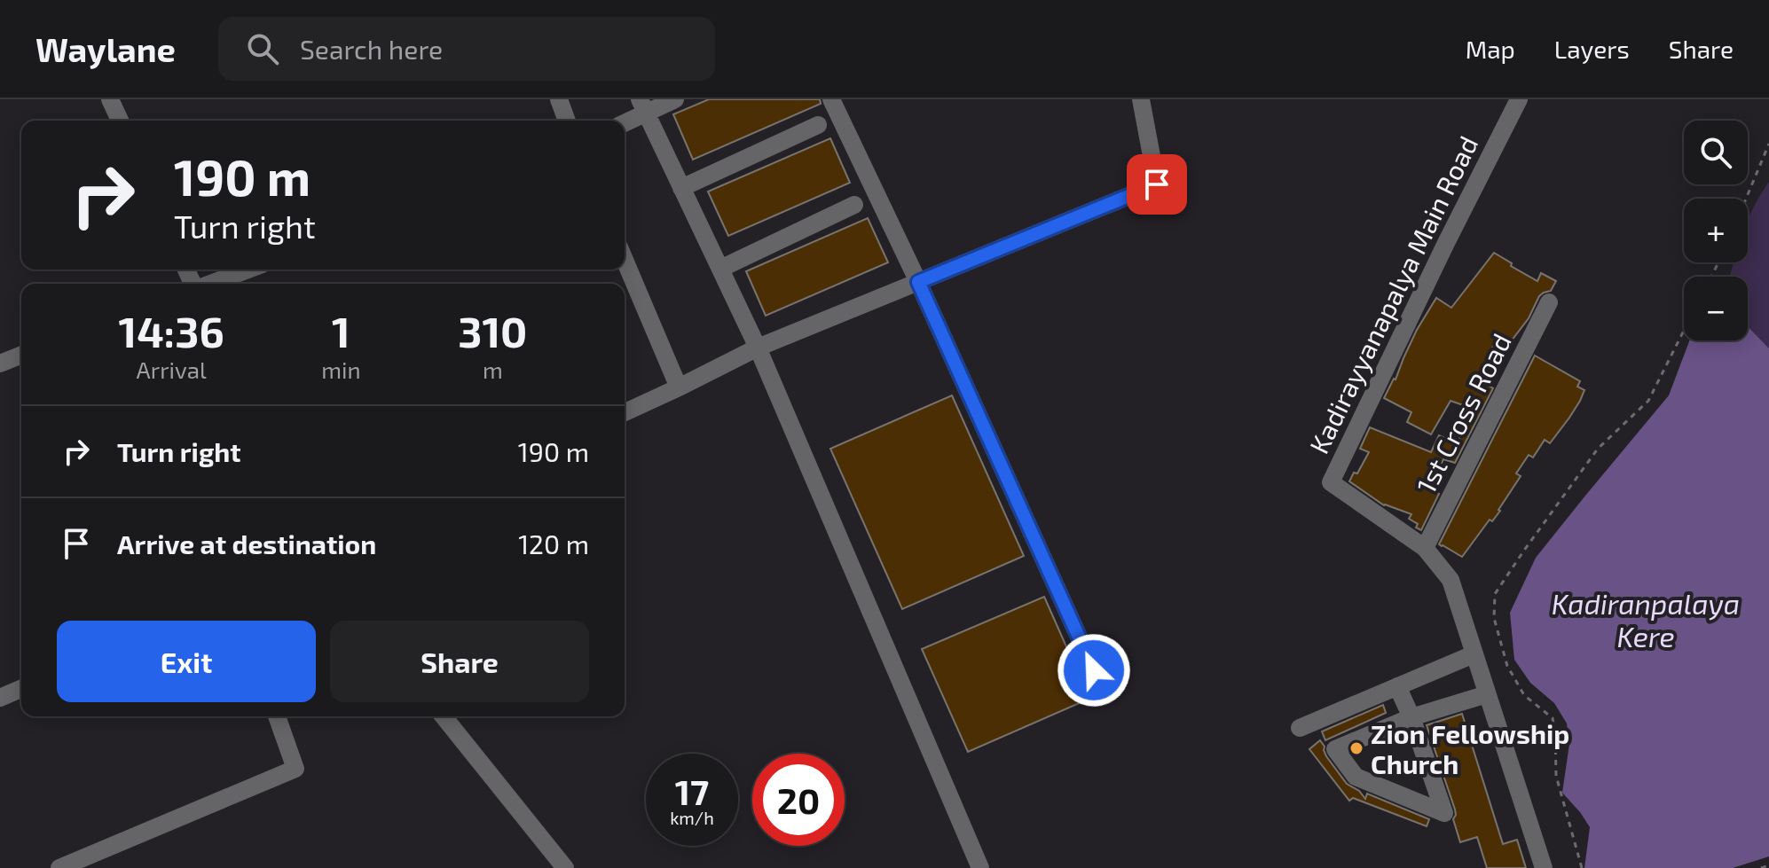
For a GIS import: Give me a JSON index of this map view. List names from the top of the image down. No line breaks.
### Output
{"streets":{"street":["Kadirayyanapalya Main Road","1st Cross Road"]},"crossings":[["Kadirayyanapalya Main Road","1st Cross Road"]],"water":["Kadiranpalaya Kere"],"places":["Zion Fellowship Church"],"page":{"header":"Waylane","search":"Search here","nav":["Map","Layers","Share"],"map_buttons":["+","−"],"turn":["190 m","Turn right"],"eta":["14:36","Arrival","1","min","310","m"],"list":[{"name":"Turn right","value":"190 m"},{"name":"Arrive at destination","value":"120 m"}],"buttons":["Exit","Share"],"speed":"17 km/h","limit":"20"}}
